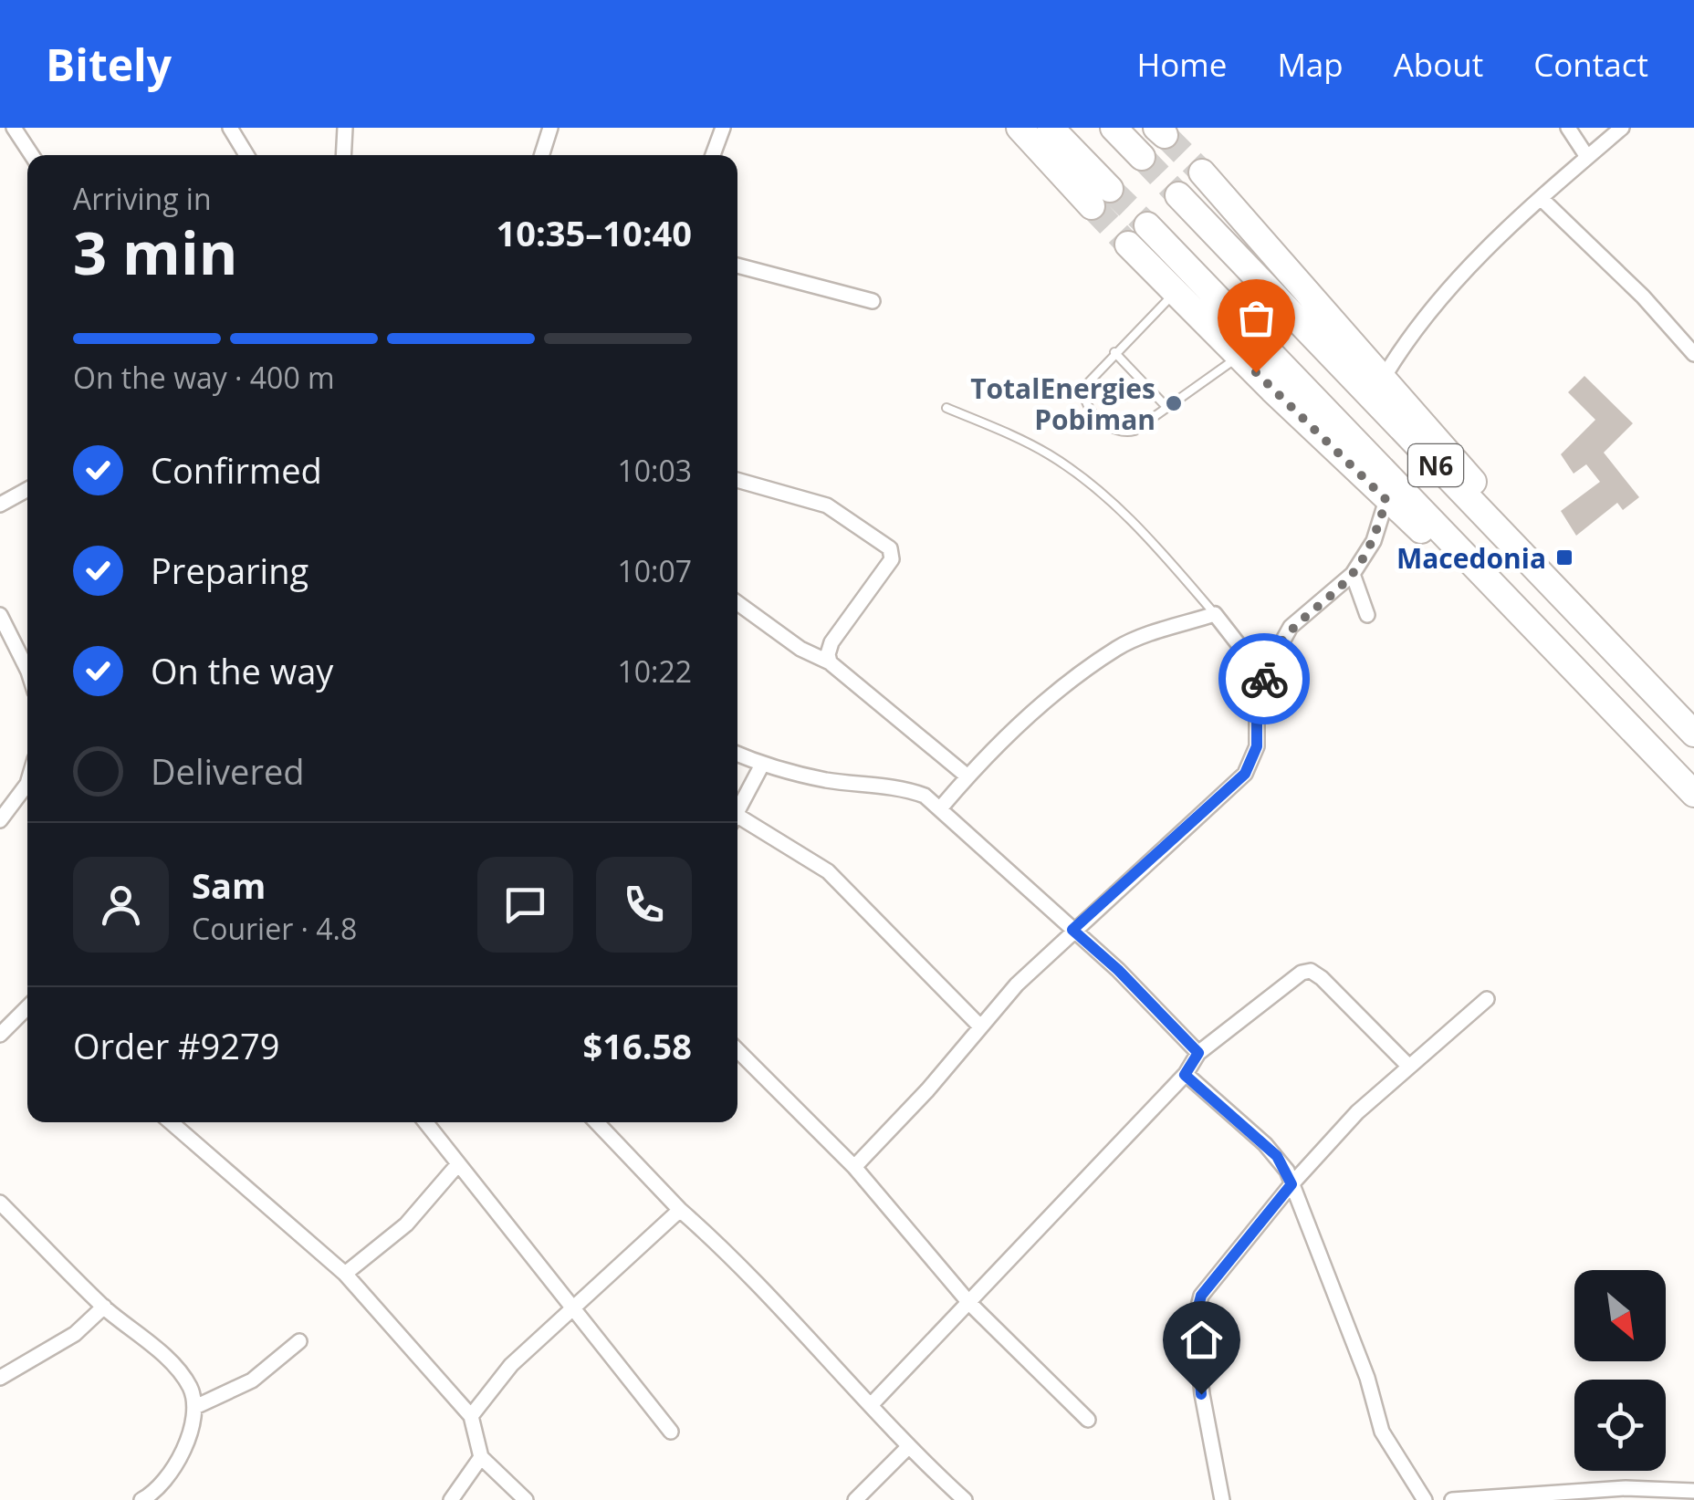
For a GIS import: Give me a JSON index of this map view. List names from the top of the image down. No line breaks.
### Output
{"streets":{"highway":["N6"]},"places":{"other":["TotalEnergies Pobiman"],"transit":["Macedonia"]},"north":"bottom right","page":{"header":"Bitely","nav":["Home","Map","About","Contact"],"heading":["3 min","Arriving in","10:35–10:40"],"panel":["Sam","Courier · 4.8","Order #9279","$16.58"],"bar":"On the way · 400 m","list":[["Confirmed","10:03"],["Preparing","10:07"],["On the way","10:22"],"Delivered"]}}
